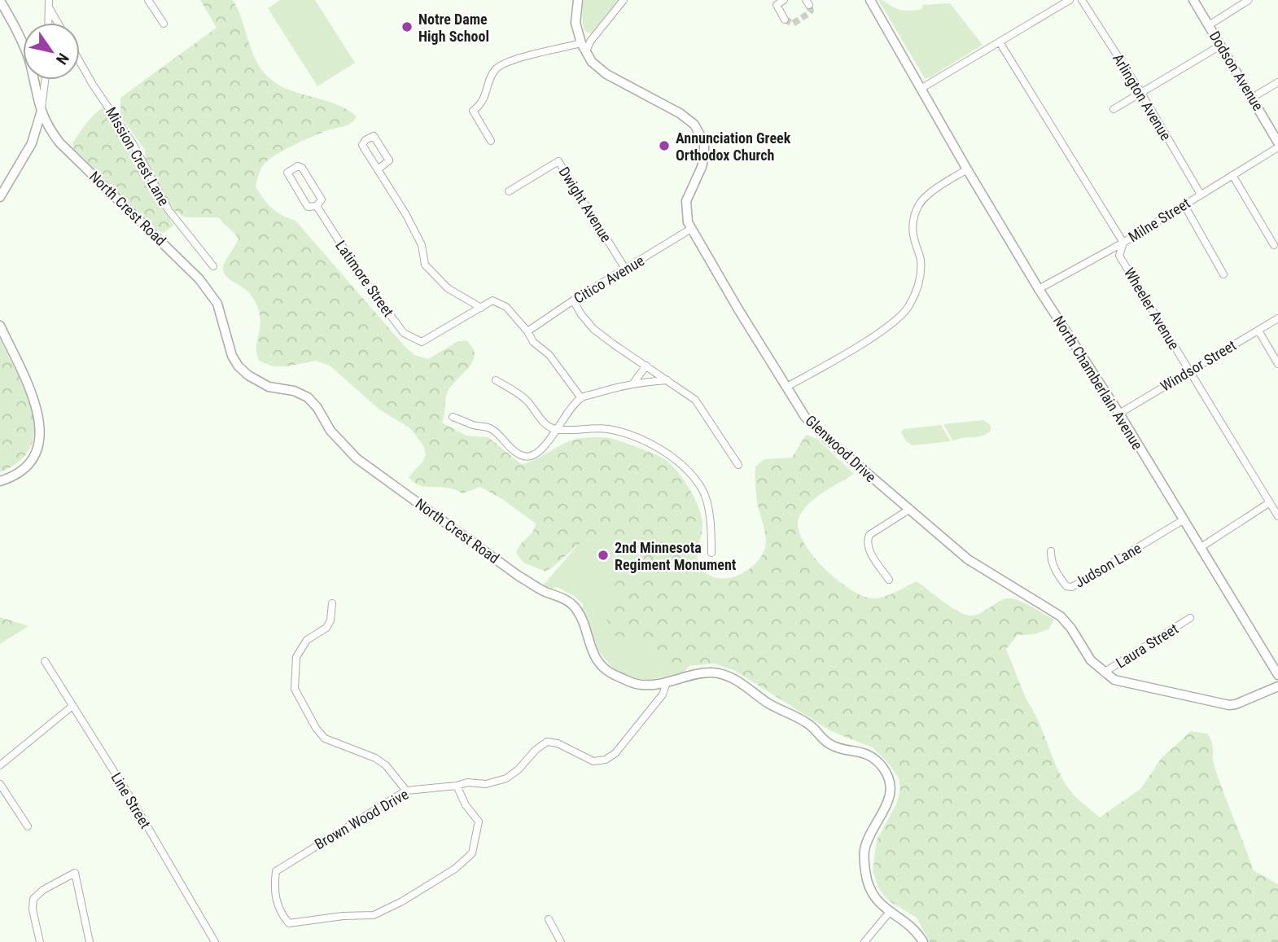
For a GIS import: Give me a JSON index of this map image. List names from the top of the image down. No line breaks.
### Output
{"streets":{"street":["Dodson Avenue","Arlington Avenue","Mission Crest Lane","Dwight Avenue","North Crest Road","Milne Street","Latimore Street","Citico Avenue","Wheeler Avenue","Windsor Street","North Chamberlain Avenue","Glenwood Drive","Judson Lane","Laura Street","Line Street","Brown Wood Drive"]},"crossings":[["Arlington Avenue","Milne Street"],["Dwight Avenue","Citico Avenue"],["North Crest Road","Brown Wood Drive"],["Milne Street","Wheeler Avenue"],["Milne Street","North Chamberlain Avenue"],["Citico Avenue","Glenwood Drive"],["Wheeler Avenue","Windsor Street"],["Windsor Street","North Chamberlain Avenue"],["North Chamberlain Avenue","Judson Lane"],["Glenwood Drive","Laura Street"]],"places":["Notre Dame High School","Annunciation Greek Orthodox Church","2nd Minnesota Regiment Monument"],"north":"bottom right"}
